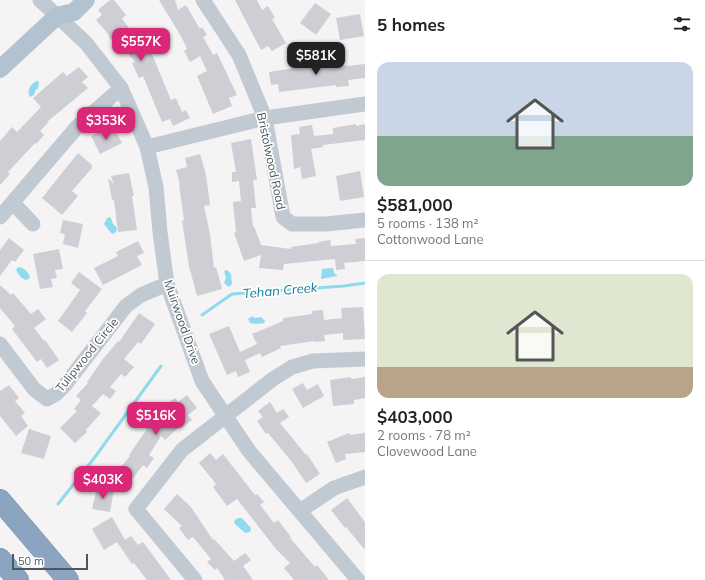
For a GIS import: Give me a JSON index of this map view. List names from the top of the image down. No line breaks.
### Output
{"streets":{"street":["Bristolwood Road","Muirwood Drive","Tulipwood Circle"]},"crossings":[["Muirwood Drive","Tulipwood Circle"]],"water":["Tehan Creek"],"scale_bar":"50 m","page":{"heading":"5 homes","price":["$557K","$581K","$353K","$516K","$403K"],"list":[{"name":"$581,000","note":"5 rooms · 138 m² · Cottonwood Lane"},{"name":"$403,000","note":"2 rooms · 78 m² · Clovewood Lane"}],"scale":"50 m"}}
